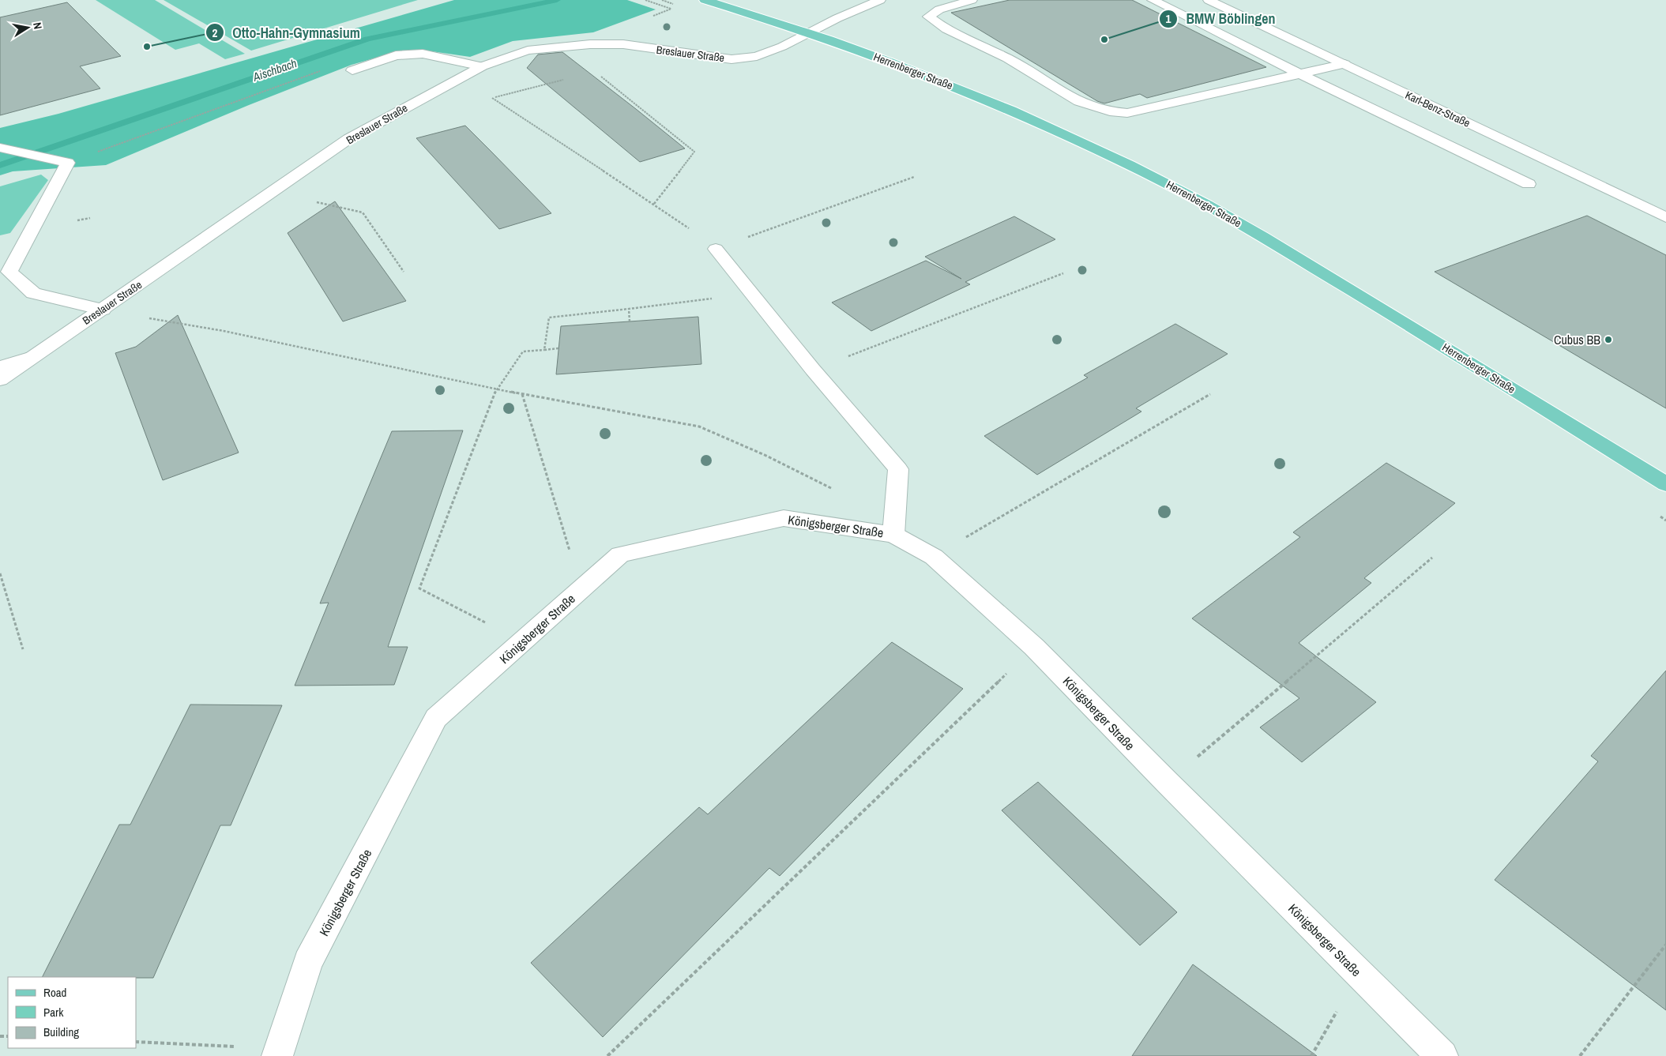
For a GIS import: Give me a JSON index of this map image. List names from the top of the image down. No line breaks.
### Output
{"streets":{"main road":["Herrenberger Straße"],"street":["Breslauer Straße","Karl-Benz-Straße","Königsberger Straße"]},"crossings":[["Breslauer Straße","Herrenberger Straße"]],"water":["Aischbach"],"places":["BMW Böblingen","Otto-Hahn-Gymnasium","Cubus BB"],"legend":["Road","Park","Building"],"north":"right"}
